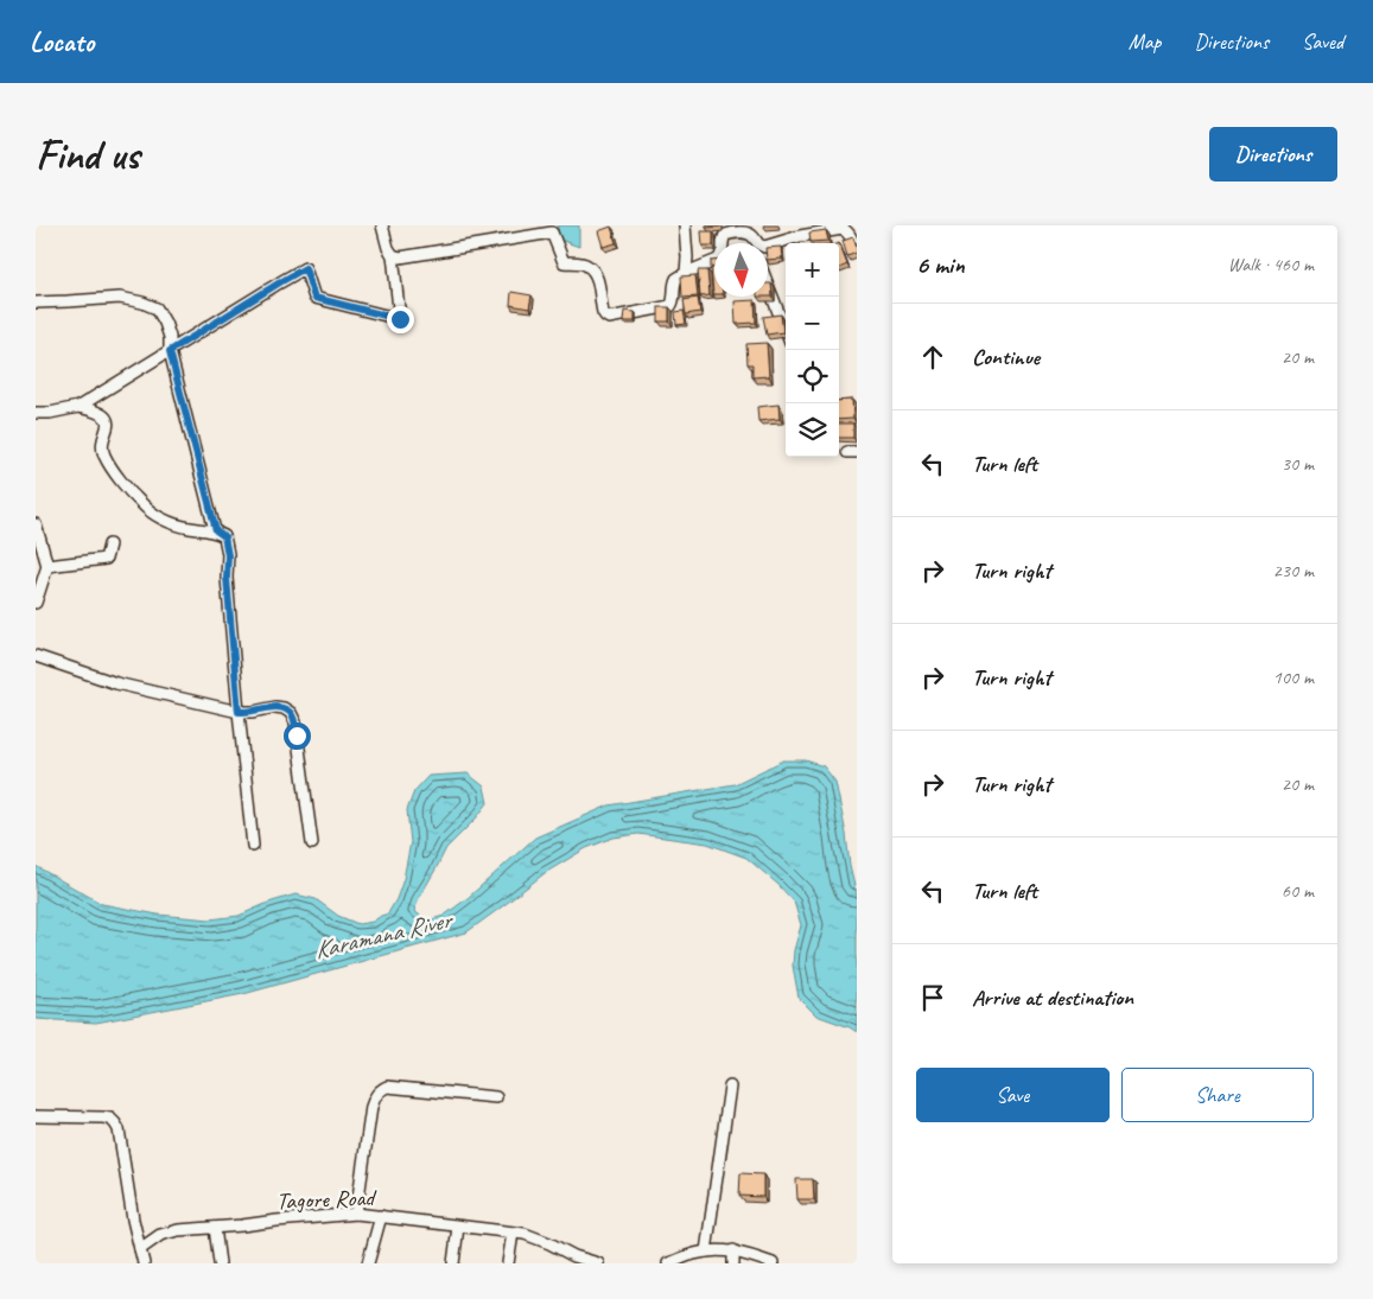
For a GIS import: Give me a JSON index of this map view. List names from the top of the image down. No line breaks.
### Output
{"streets":{"street":["Tagore Road"]},"water":["Karamana River"],"north":"bottom","page":{"header":"Locato","nav":["Map","Directions","Saved"],"buttons":["Directions",["Save","Share"]],"title":"Find us","heading":["6 min","Walk · 460 m"],"map_buttons":["+","−"],"list":[["Continue","20 m"],["Turn left","30 m"],["Turn right","230 m"],["Turn right","100 m"],["Turn right","20 m"],["Turn left","60 m"],"Arrive at destination"]}}
